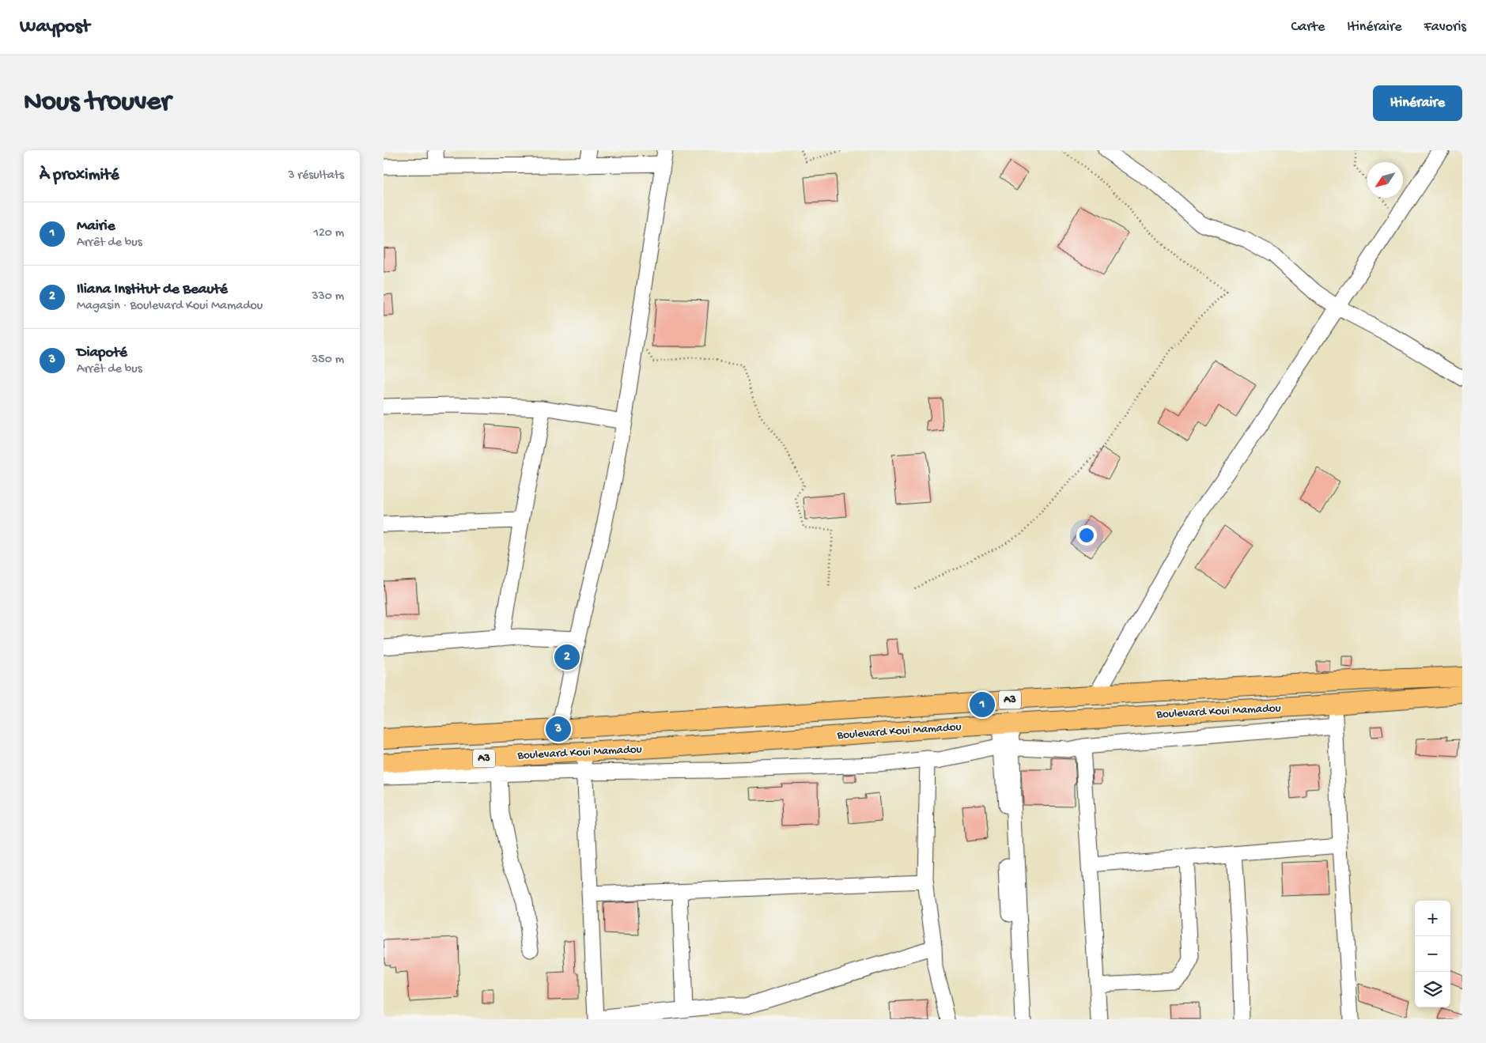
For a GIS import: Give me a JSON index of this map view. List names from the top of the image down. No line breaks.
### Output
{"streets":{"main road":["A3","Boulevard Koui Mamadou"]},"north":"bottom left","page":{"header":"Waypost","nav":["Carte","Itinéraire","Favoris"],"buttons":"Itinéraire","title":"Nous trouver","heading":["À proximité","3 résultats"],"list":[{"mark":"1","name":"Mairie","note":"Arrêt de bus","value":"120 m"},{"mark":"2","name":"Iliana Institut de Beauté","note":"Magasin · Boulevard Koui Mamadou","value":"330 m"},{"mark":"3","name":"Diapoté","note":"Arrêt de bus","value":"350 m"}],"pins":["2","1","3"],"map_buttons":["+","−"]}}
